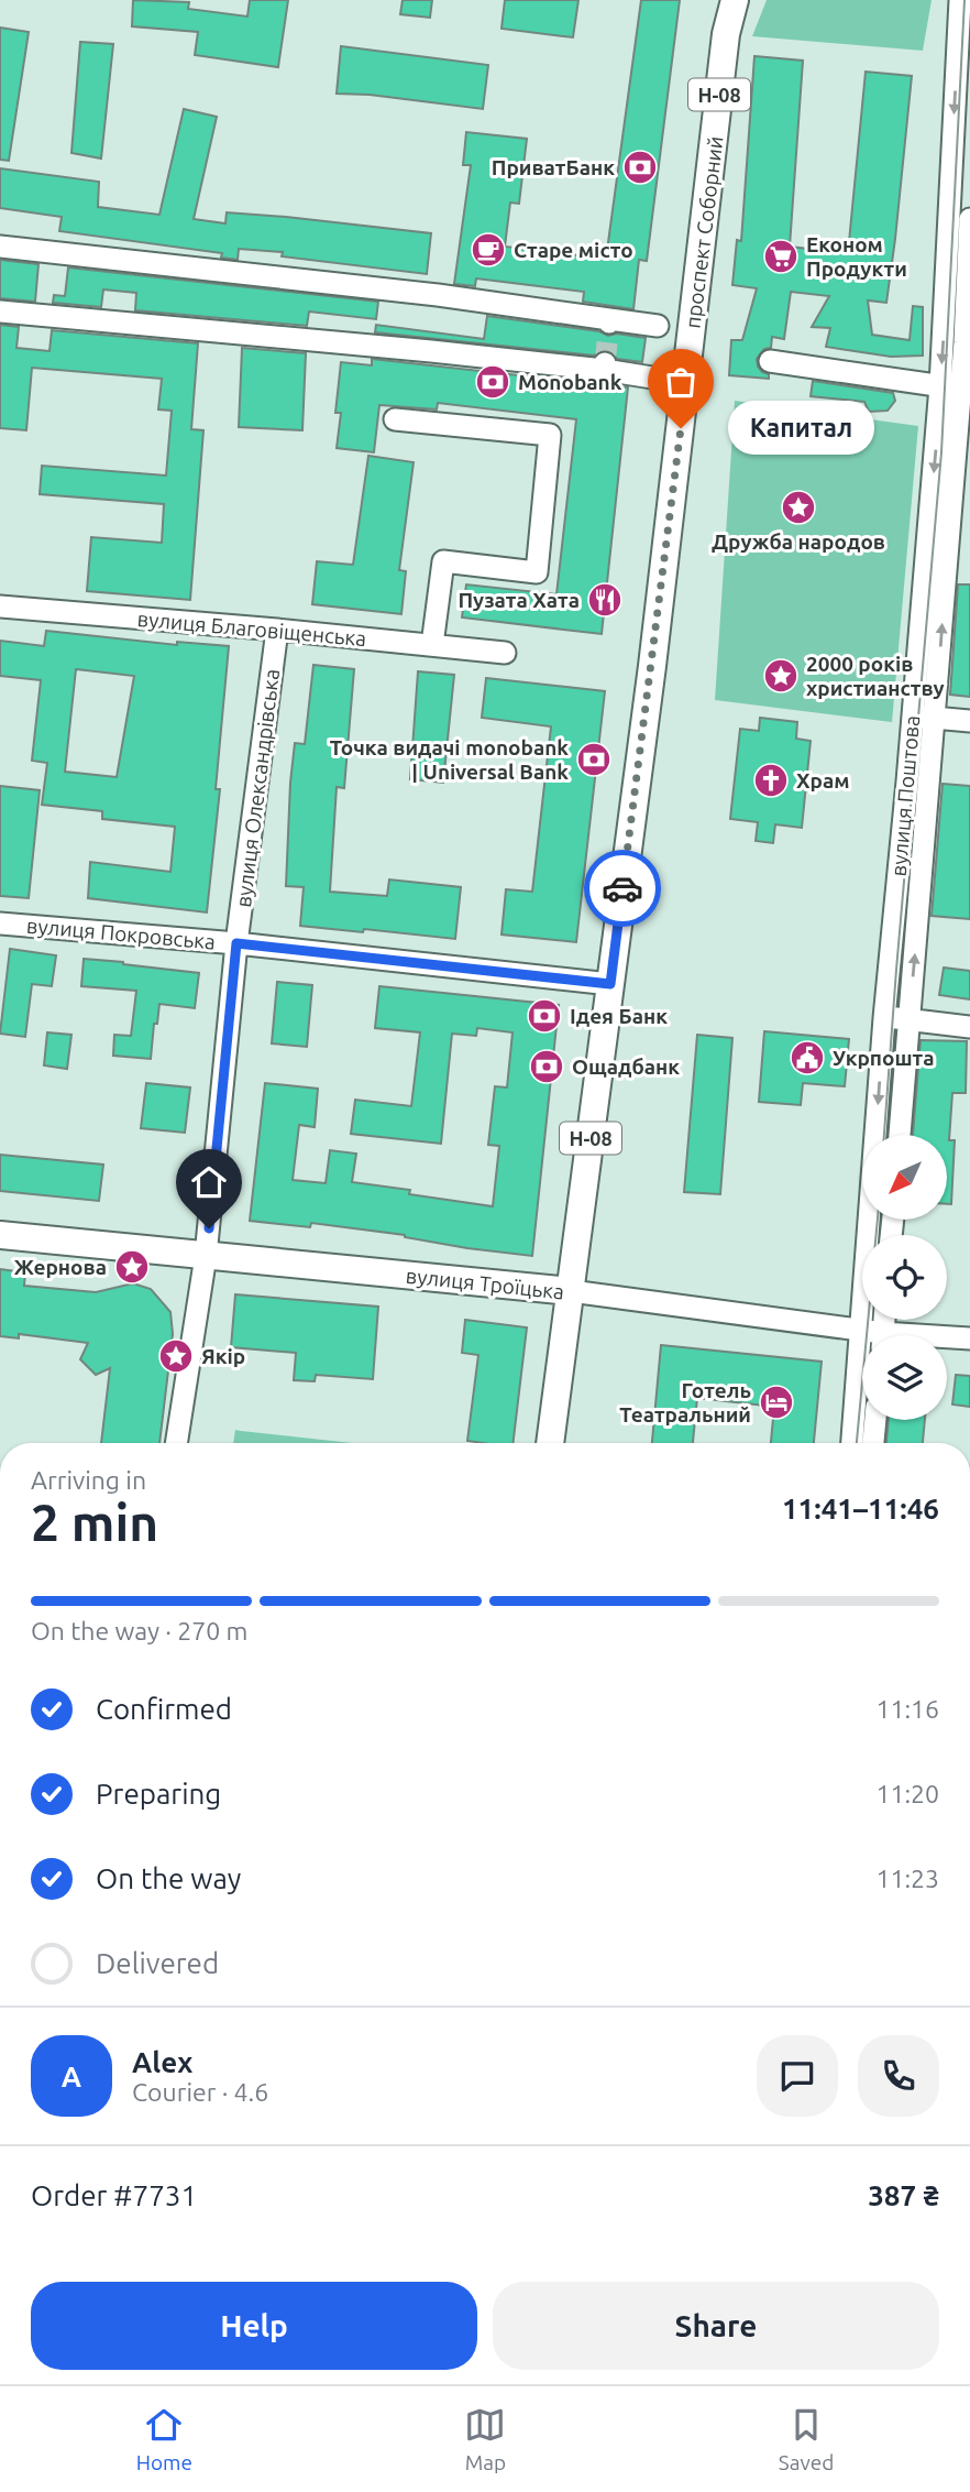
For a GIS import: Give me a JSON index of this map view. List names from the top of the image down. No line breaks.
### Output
{"streets":{"main road":["Н-08","проспект Соборний","вулиця Троїцька"],"street":["вулиця Благовіщенська","вулиця Олександрівська","вулиця Поштова","вулиця Покровська"]},"crossings":[["проспект Соборний","вулиця Покровська"],["проспект Соборний","вулиця Троїцька"],["вулиця Благовіщенська","вулиця Олександрівська"],["вулиця Олександрівська","вулиця Покровська"],["вулиця Олександрівська","вулиця Троїцька"]],"places":{"bank":["ПриватБанк","Monobank","Точка видачі monobank | Universal Bank","Ідея Банк","Ощадбанк"],"cafe":["Старе мiсто"],"supermarket":["Економ Продукти"],"other":["Капитал"],"place":["Дружба народов","2000 років христианству","Жернова","Якір"],"restaurant":["Пузата Хата"],"church":["Храм"],"public building":["Укрпошта"],"hotel":["Готель Театральний"]},"north":"bottom left","page":{"bubble":"Капитал","heading":["2 min","Arriving in","11:41–11:46"],"panel":["Alex","Courier · 4.6","Order #7731","387 ₴"],"bar":"On the way · 270 m","list":[["Confirmed","11:16"],["Preparing","11:20"],["On the way","11:23"],"Delivered"],"round":"A","buttons":["Help","Share"],"tabs":["Home","Map","Saved"]}}
